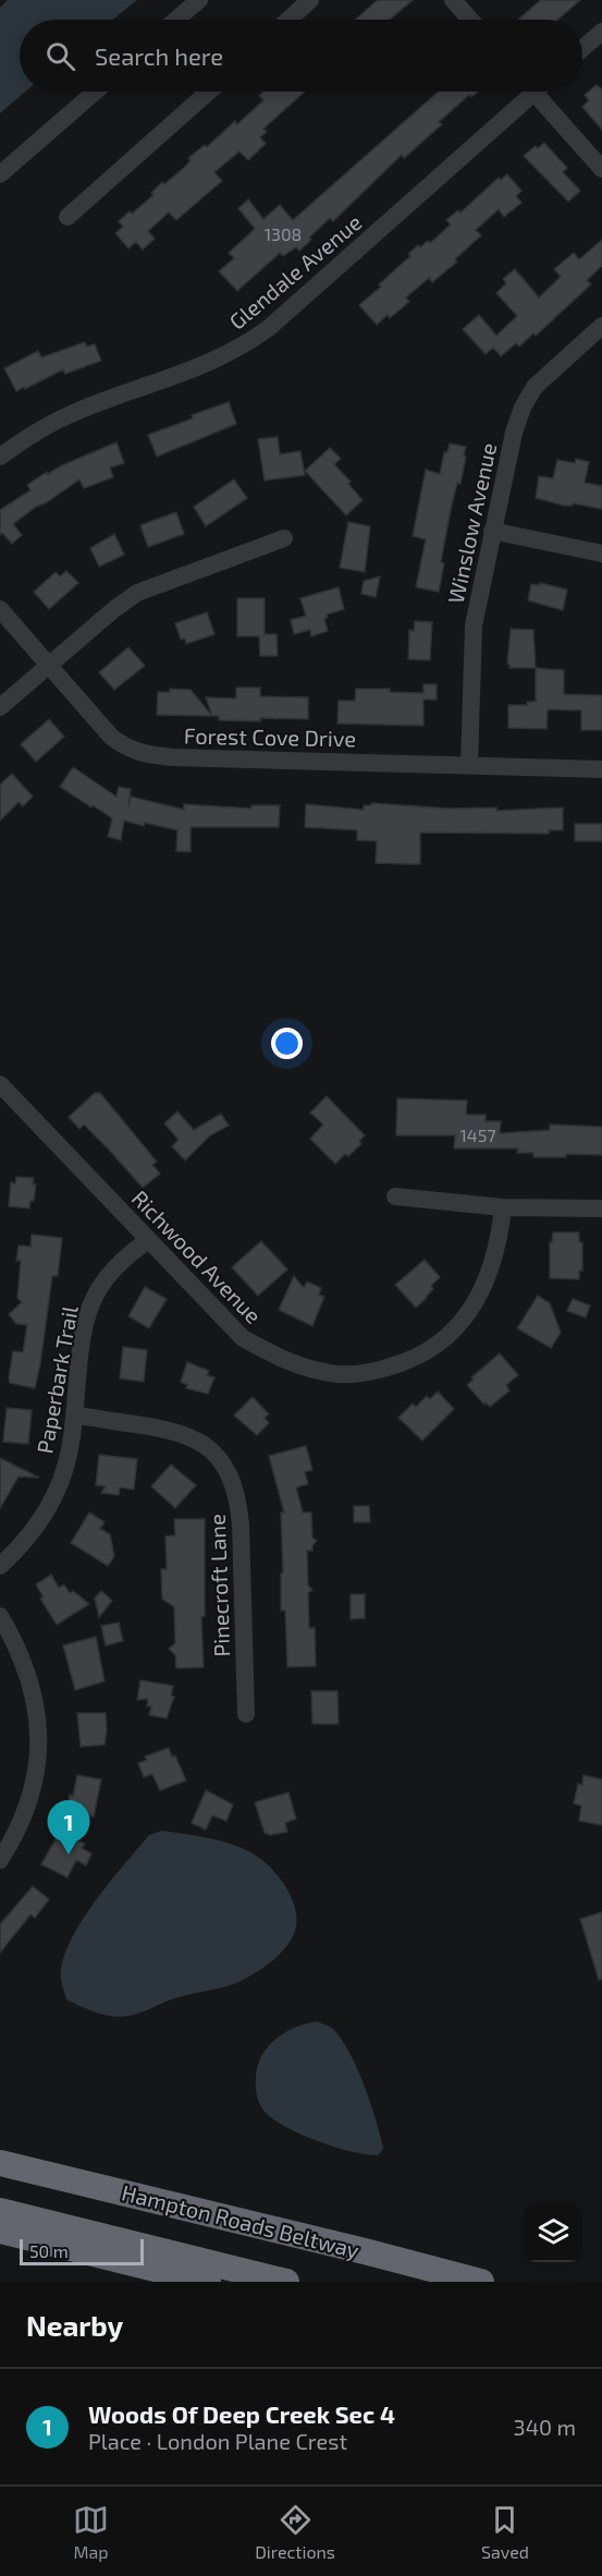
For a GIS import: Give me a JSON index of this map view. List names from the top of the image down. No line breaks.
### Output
{"streets":{"highway":["Hampton Roads Beltway"],"street":["Glendale Avenue","Winslow Avenue","Forest Cove Drive","Richwood Avenue","Paperbark Trail","Pinecroft Lane"]},"crossings":[["Winslow Avenue","Forest Cove Drive"],["Richwood Avenue","Paperbark Trail"],["Paperbark Trail","Pinecroft Lane"]],"house_numbers":["1308","1457"],"scale_bar":"50 m","page":{"search":"Search here","pins":"1","scale":"50 m","heading":"Nearby","list":[{"mark":"1","name":"Woods Of Deep Creek Sec 4","note":"Place · London Plane Crest","value":"340 m"}],"nav":["Map","Directions","Saved"]}}
